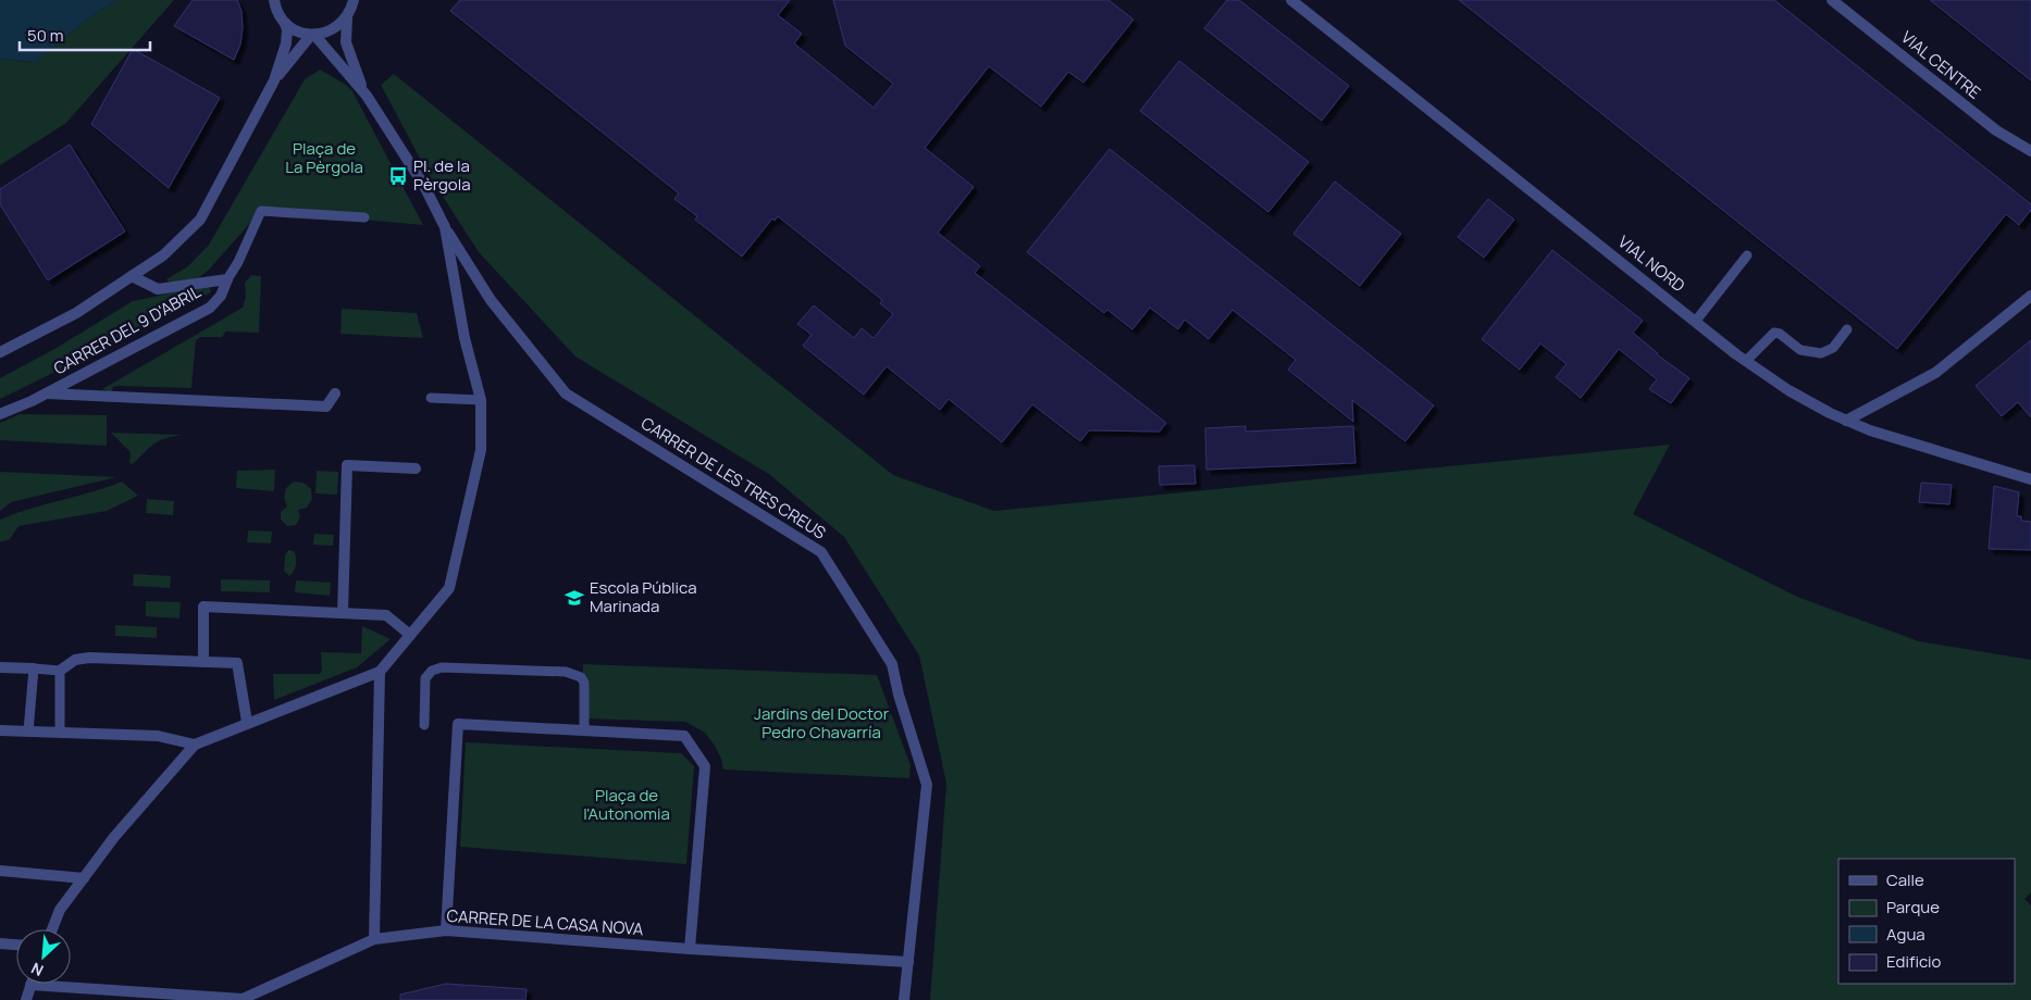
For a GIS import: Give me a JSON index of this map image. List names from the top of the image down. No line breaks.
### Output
{"streets":{"street":["VIAL CENTRE","VIAL NORD","CARRER DEL 9 D'ABRIL","CARRER DE LES TRES CREUS","CARRER DE LA CASA NOVA"]},"crossings":[["CARRER DE LES TRES CREUS","CARRER DE LA CASA NOVA"]],"parks":["Plaça de La Pèrgola","Jardins del Doctor Pedro Chavarría","Plaça de l'Autonomia"],"places":{"bus stop":["Pl. de la Pèrgola"],"school or university":["Escola Pública Marinada"]},"legend":["Calle","Parque","Agua","Edificio"],"scale_bar":"50 m","north":"bottom left"}
